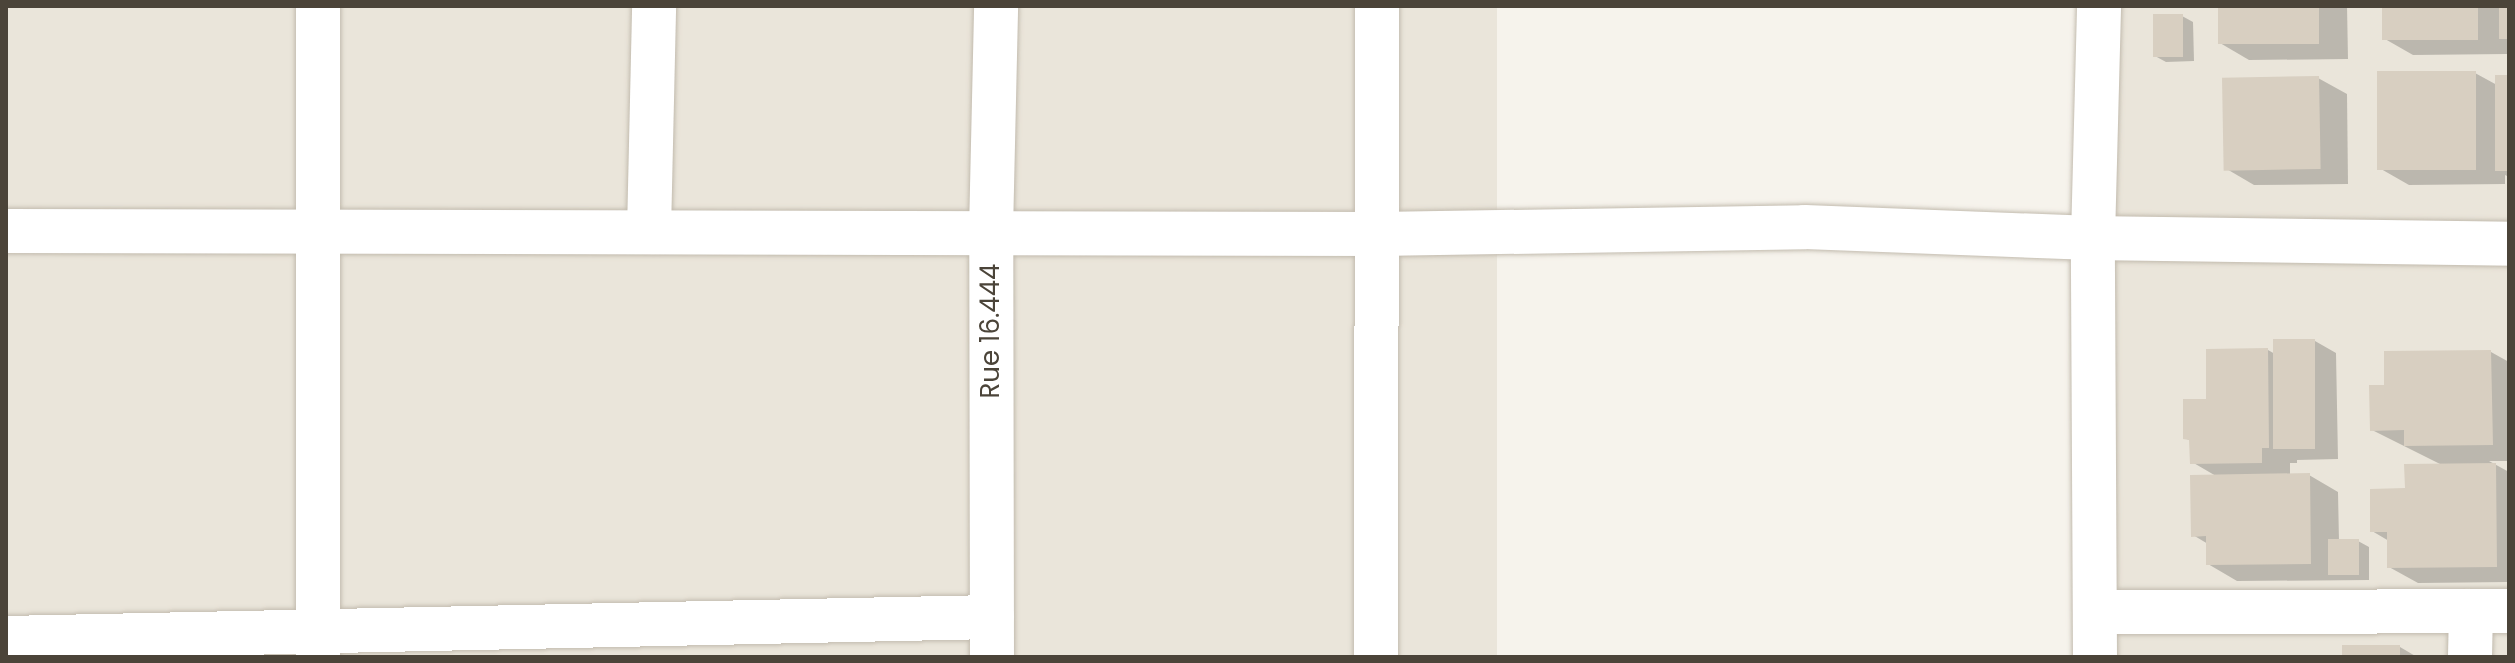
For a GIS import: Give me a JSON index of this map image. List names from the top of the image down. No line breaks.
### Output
{"streets":{"street":["Rue 16.444"]}}
